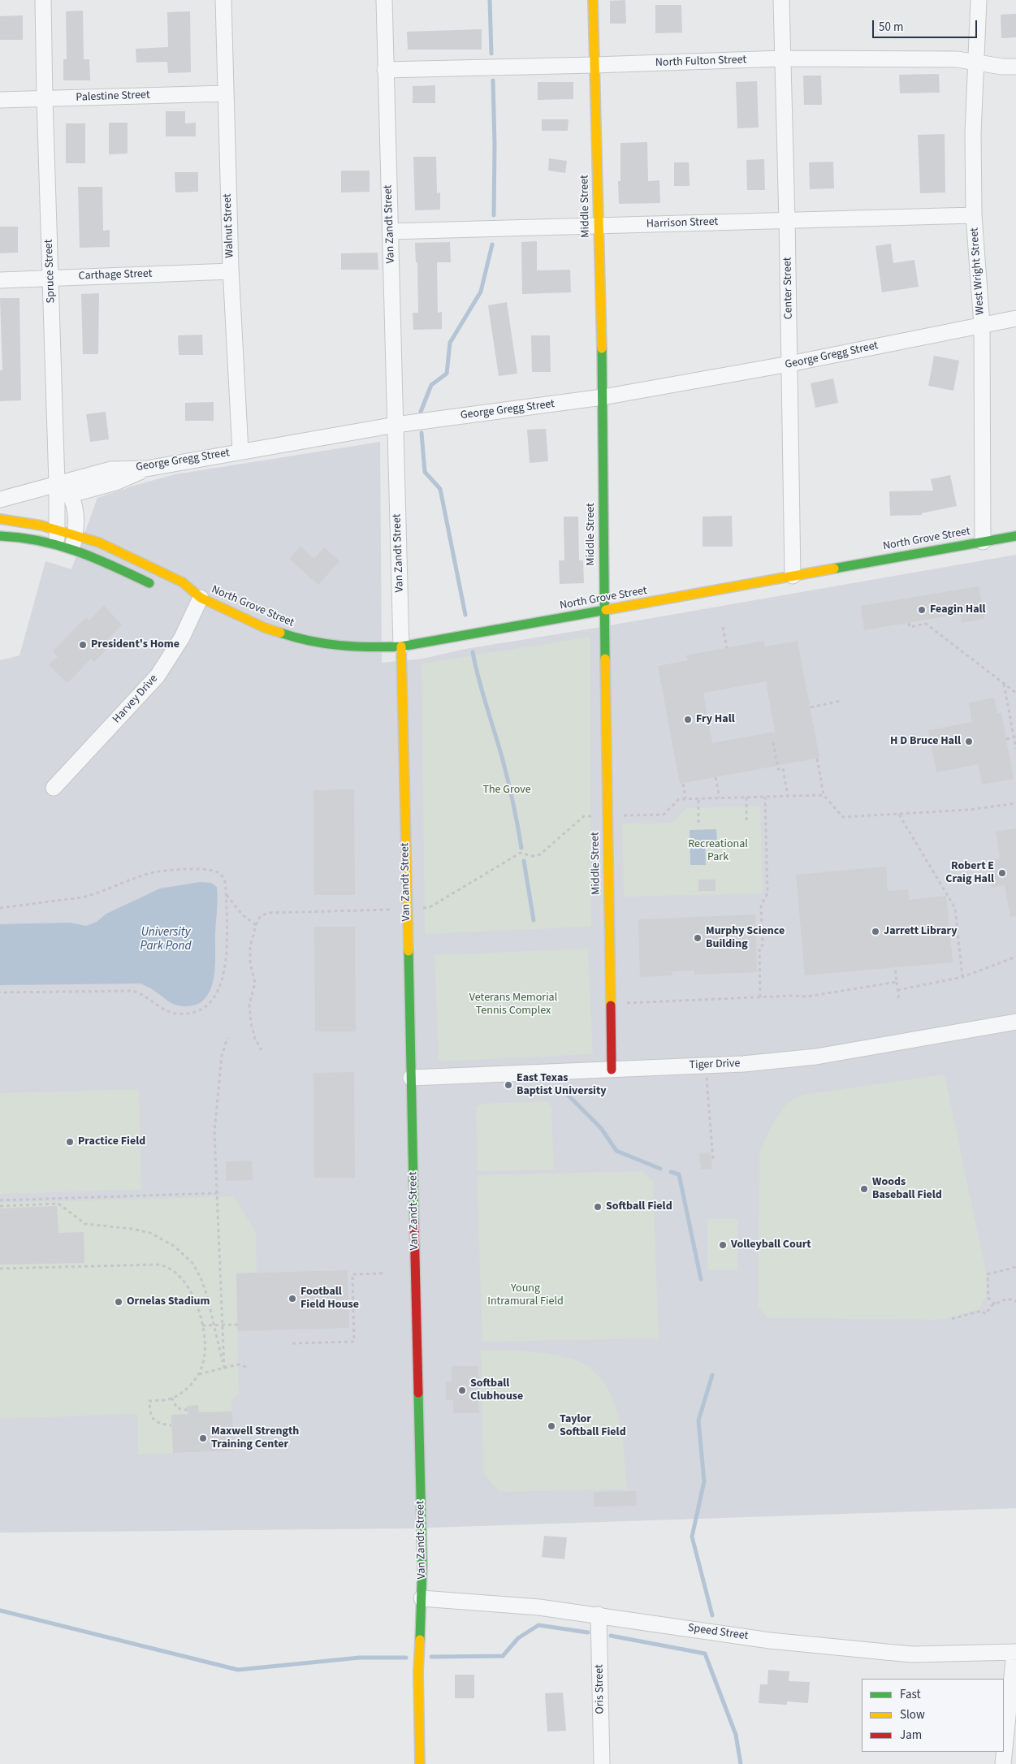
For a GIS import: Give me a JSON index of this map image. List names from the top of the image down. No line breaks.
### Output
{"streets":{"street":["North Fulton Street","Palestine Street","Middle Street","Harrison Street","Van Zandt Street","Walnut Street","Spruce Street","West Wright Street","Carthage Street","Center Street","George Gregg Street","North Grove Street","Harvey Drive","Tiger Drive","Speed Street","Oris Street"]},"crossings":[["North Fulton Street","Middle Street"],["North Fulton Street","Van Zandt Street"],["North Fulton Street","West Wright Street"],["North Fulton Street","Center Street"],["Palestine Street","Walnut Street"],["Palestine Street","Spruce Street"],["Middle Street","Harrison Street"],["Middle Street","George Gregg Street"],["Middle Street","North Grove Street"],["Middle Street","Tiger Drive"],["Harrison Street","Van Zandt Street"],["Harrison Street","West Wright Street"],["Harrison Street","Center Street"],["Van Zandt Street","George Gregg Street"],["Van Zandt Street","North Grove Street"],["Van Zandt Street","Tiger Drive"],["Van Zandt Street","Speed Street"],["Walnut Street","Carthage Street"],["Walnut Street","George Gregg Street"],["Spruce Street","Carthage Street"],["Spruce Street","George Gregg Street"],["Spruce Street","North Grove Street"],["West Wright Street","George Gregg Street"],["West Wright Street","North Grove Street"],["Center Street","George Gregg Street"],["Center Street","North Grove Street"],["North Grove Street","Harvey Drive"],["Speed Street","Oris Street"]],"water":["University Park Pond"],"parks":["The Grove","Recreational Park","Veterans Memorial Tennis Complex","Young Intramural Field"],"places":["Feagin Hall","President's Home","Fry Hall","H D Bruce Hall","Robert E Craig Hall","Jarrett Library","Murphy Science Building","East Texas Baptist University","Practice Field","Woods Baseball Field","Softball Field","Volleyball Court","Football Field House","Ornelas Stadium","Softball Clubhouse","Taylor Softball Field","Maxwell Strength Training Center"],"legend":["Fast","Slow","Jam"],"scale_bar":"50 m"}
